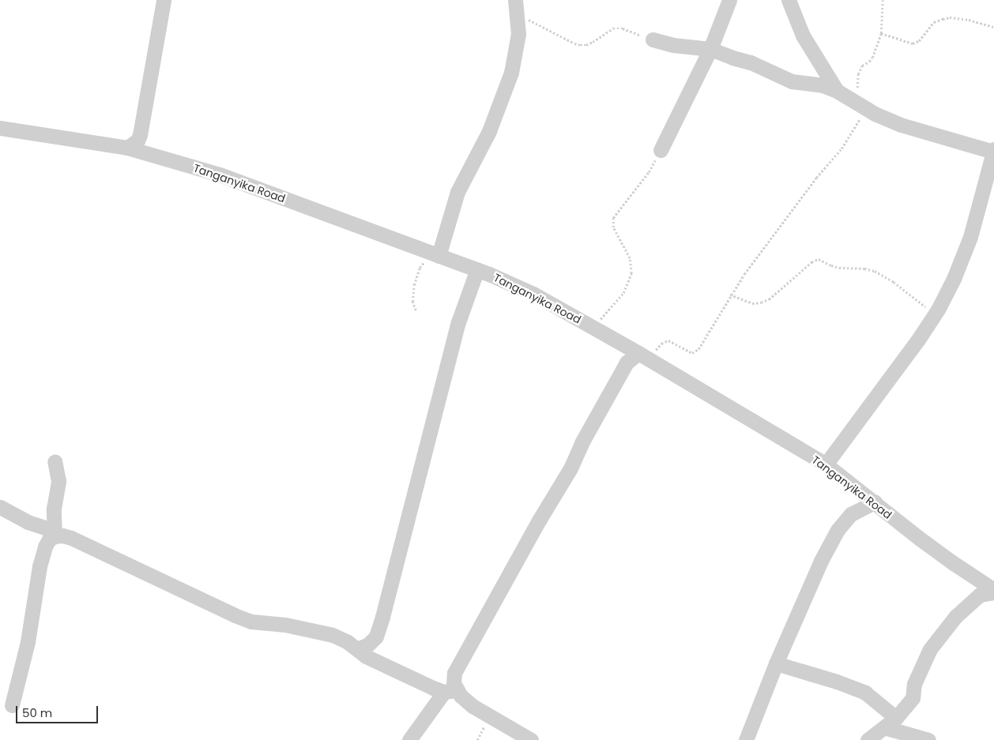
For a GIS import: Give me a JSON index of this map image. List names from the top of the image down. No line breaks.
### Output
{"streets":{"street":["Tanganyika Road"]},"scale_bar":"50 m"}
